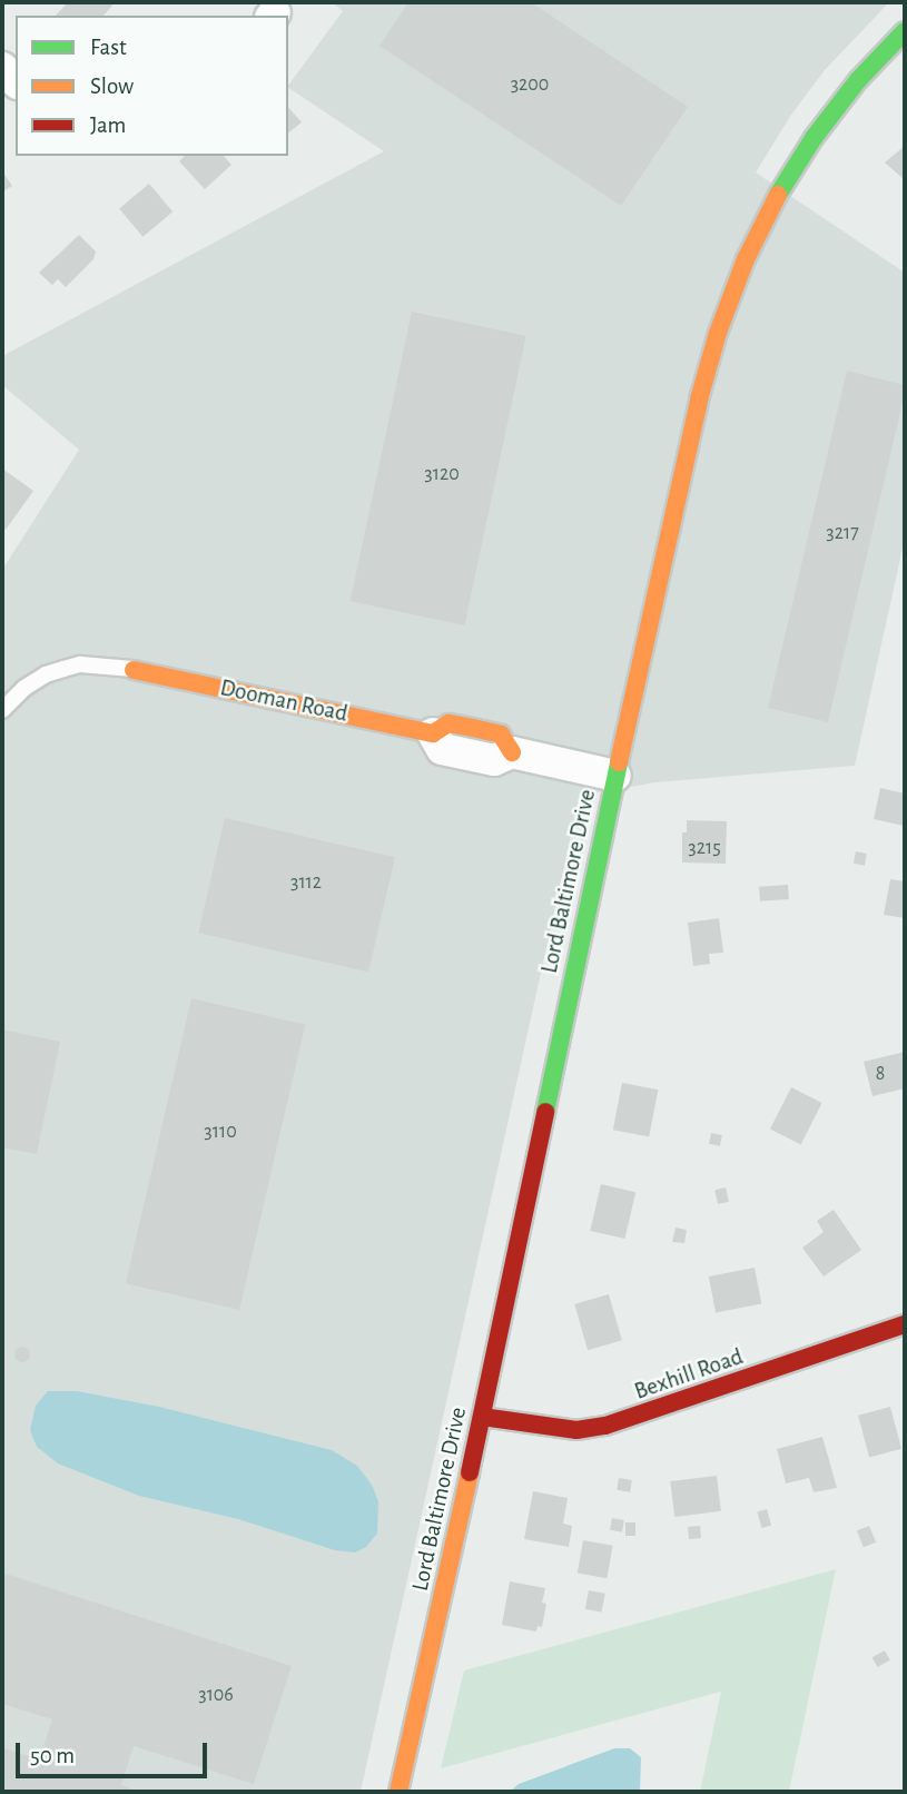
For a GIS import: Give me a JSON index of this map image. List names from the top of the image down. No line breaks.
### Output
{"streets":{"main road":["Dooman Road","Lord Baltimore Drive","Bexhill Road"]},"crossings":[["Dooman Road","Lord Baltimore Drive"],["Lord Baltimore Drive","Bexhill Road"]],"house_numbers":["3200","3120","3217","3215","3112","8","3110","3106"],"legend":["Fast","Slow","Jam"],"scale_bar":"50 m"}
